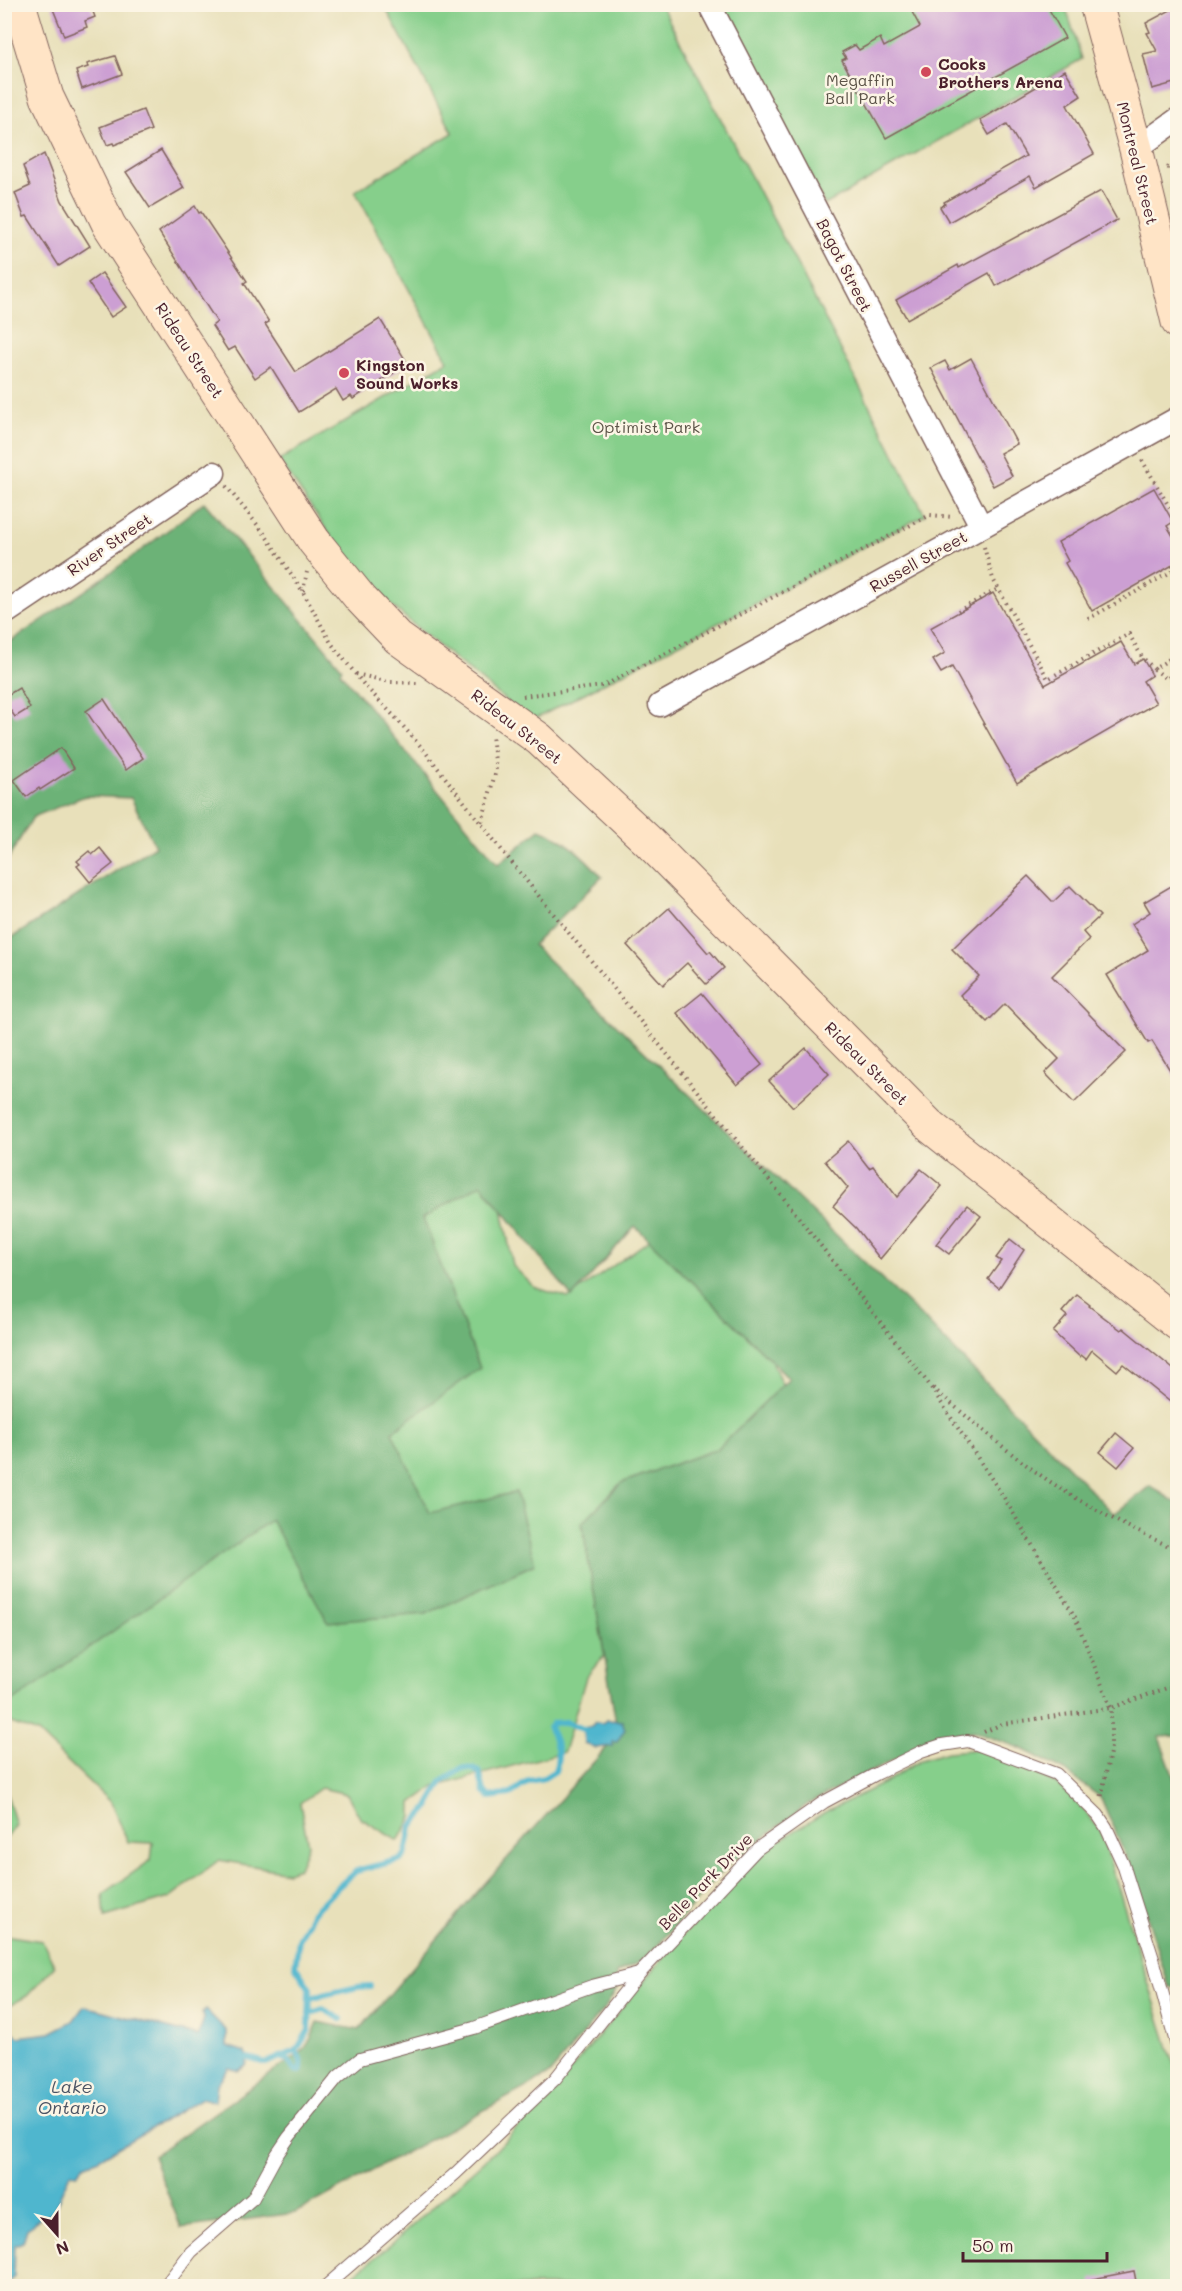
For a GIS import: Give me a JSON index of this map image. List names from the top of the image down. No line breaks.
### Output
{"streets":{"street":["Montreal Street","Bagot Street","Rideau Street","River Street","Russell Street"],"lane":["Belle Park Drive"]},"crossings":[["Bagot Street","Russell Street"]],"water":["Lake Ontario"],"parks":["Megaffin Ball Park","Optimist Park"],"places":["Cooks Brothers Arena","Kingston Sound Works"],"scale_bar":"50 m","north":"bottom"}
